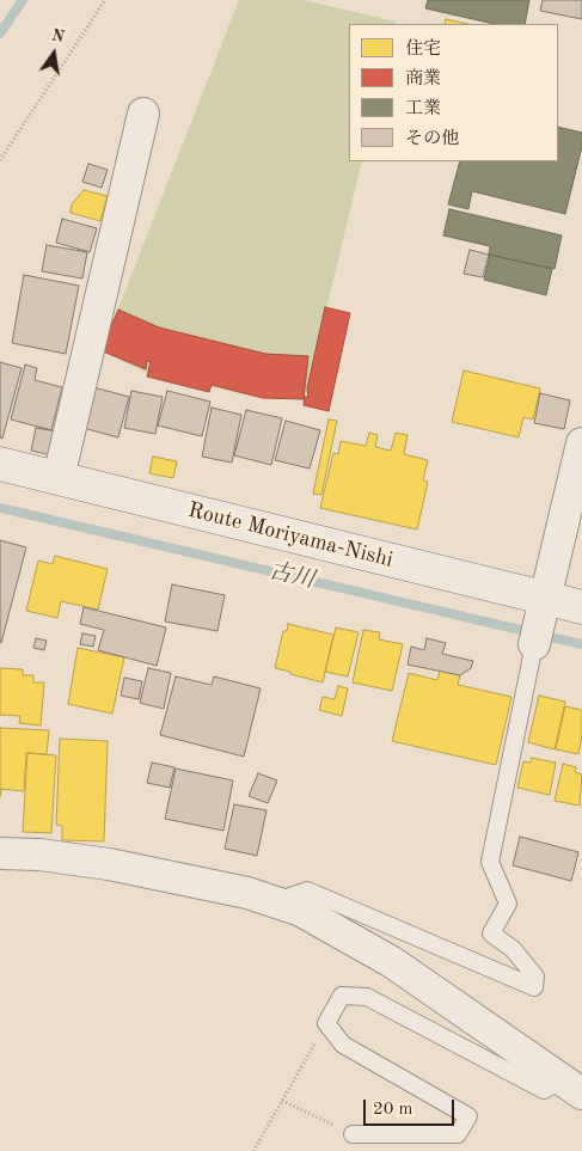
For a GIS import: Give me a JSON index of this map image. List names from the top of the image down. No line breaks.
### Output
{"streets":{"main road":["Route Moriyama-Nishi"]},"water":["古川"],"legend":["住宅","商業","工業","その他"],"scale_bar":"20 m","north":"top"}
